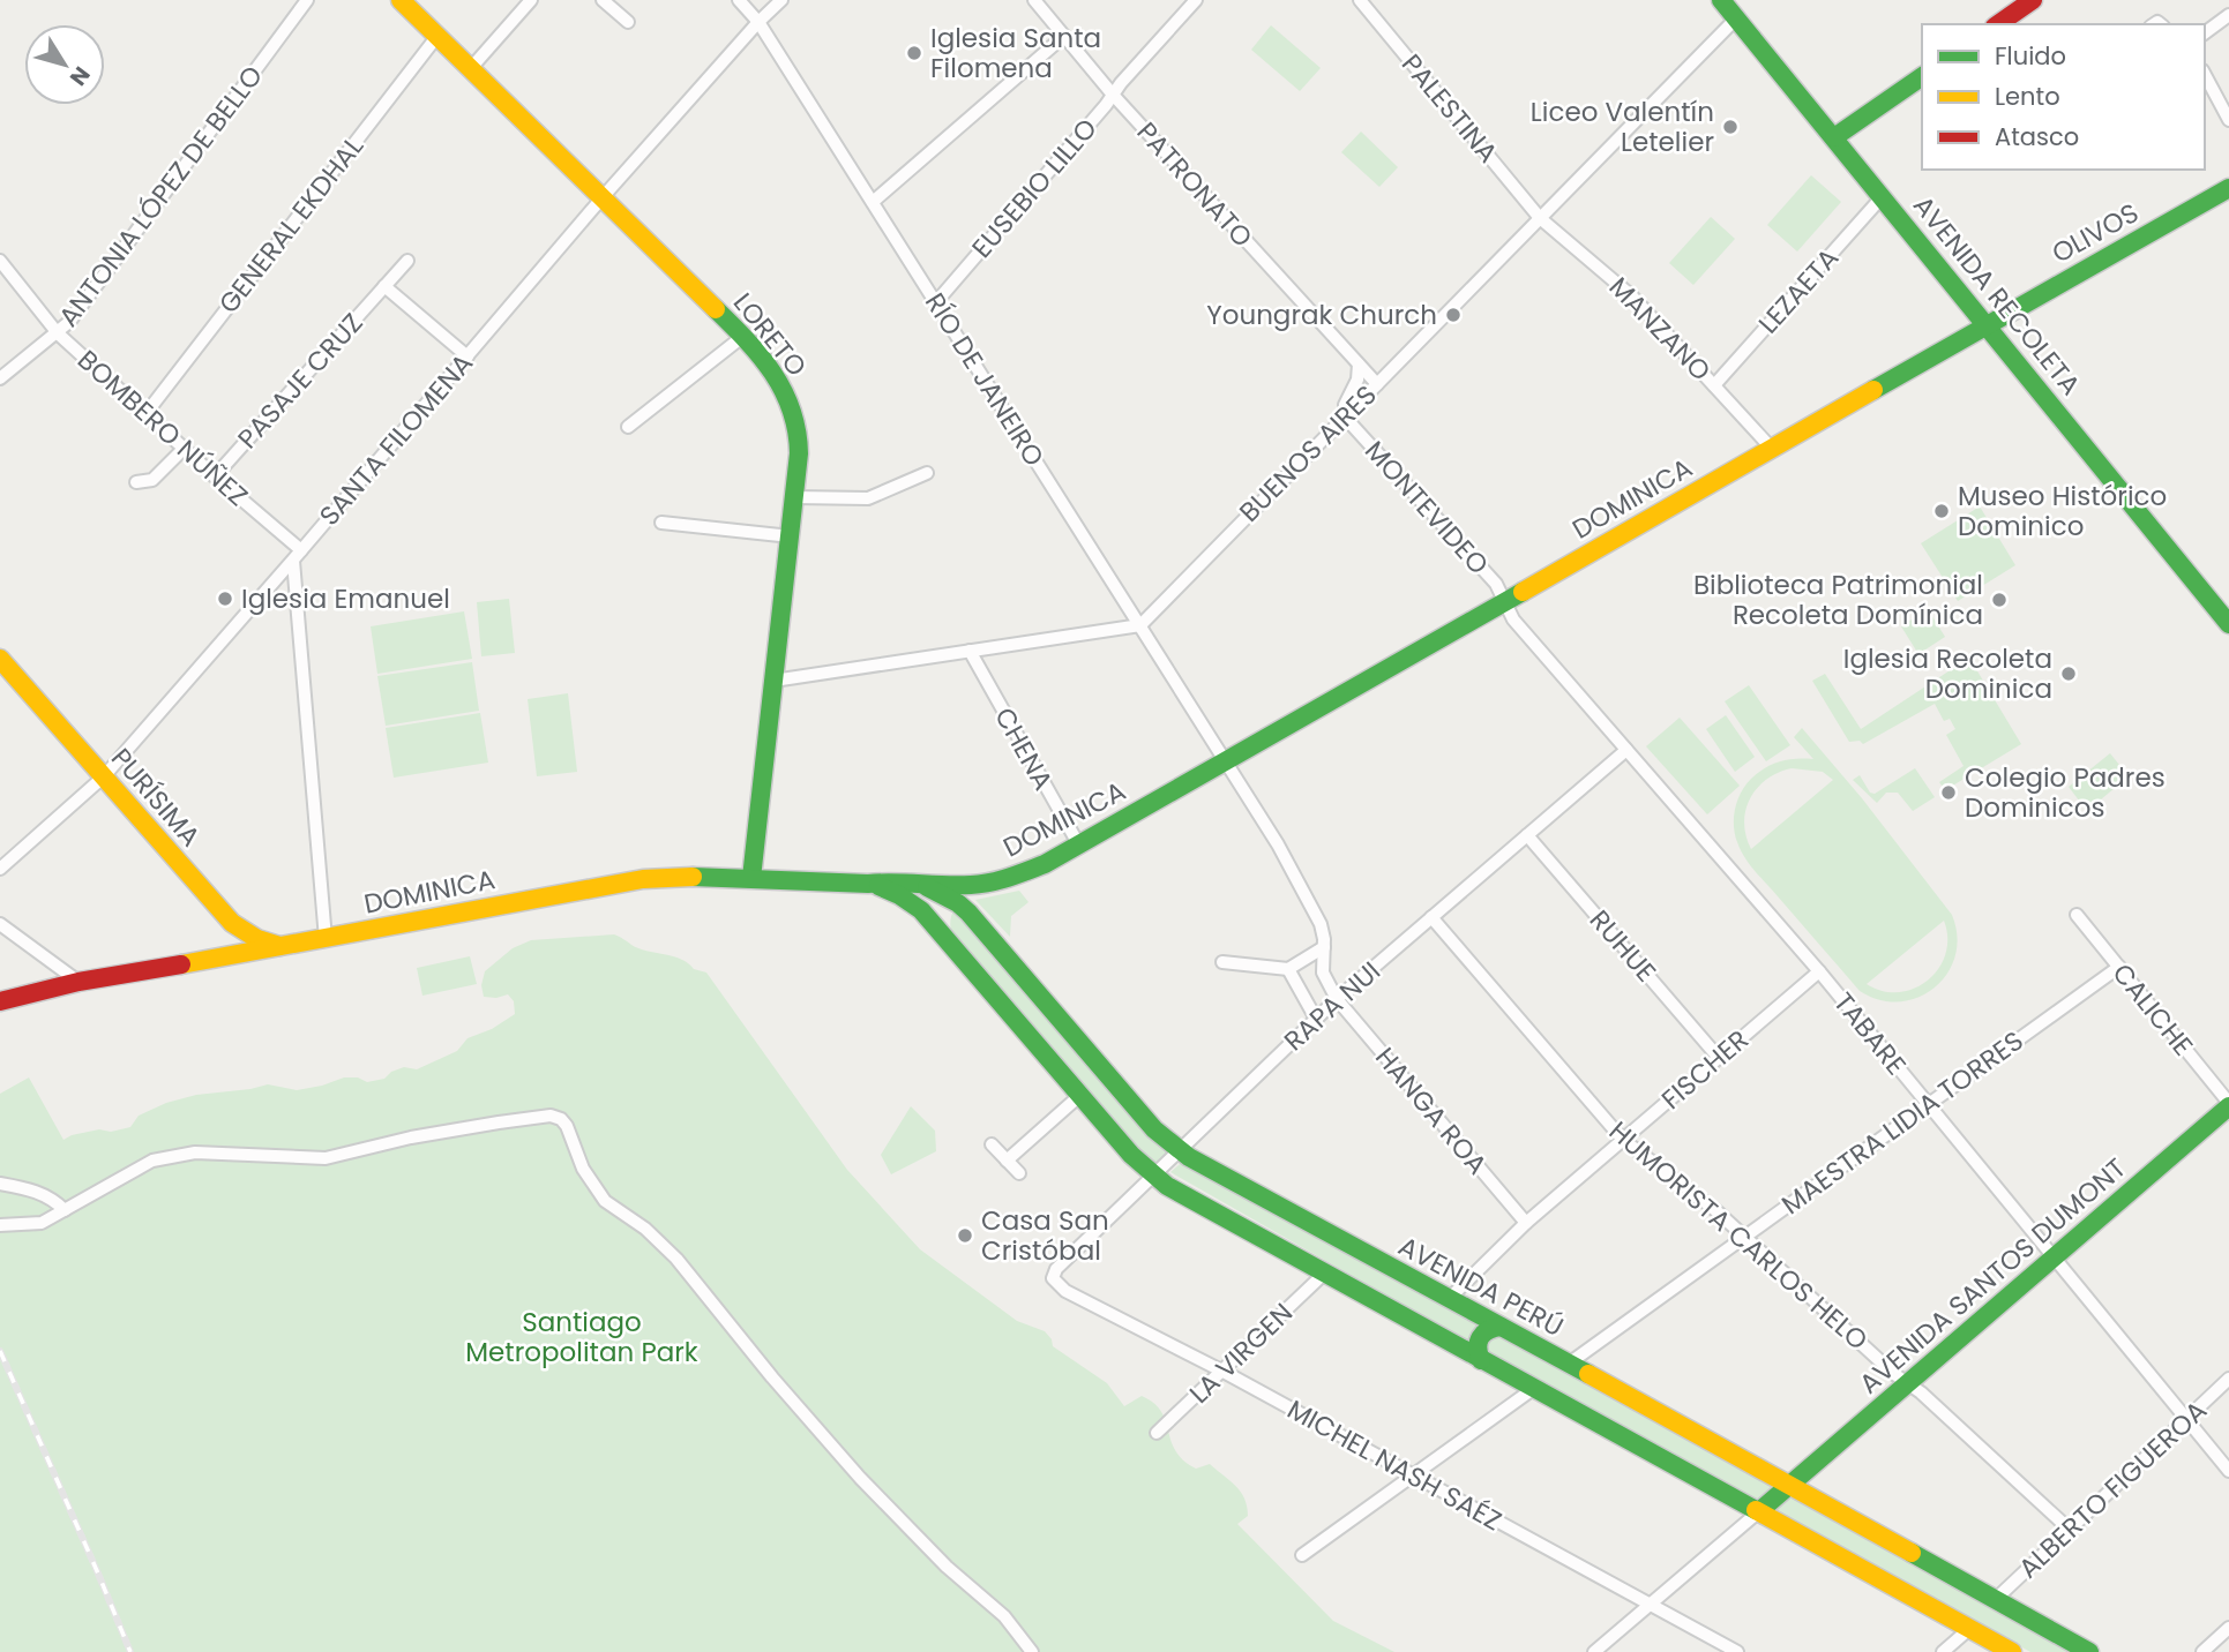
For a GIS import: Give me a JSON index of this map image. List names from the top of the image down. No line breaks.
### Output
{"streets":{"main road":["OLIVOS","AVENIDA RECOLETA","LORETO","DOMINICA","PURÍSIMA","AVENIDA SANTOS DUMONT","AVENIDA PERÚ"],"street":["PALESTINA","PATRONATO","EUSEBIO LILLO","ANTONIA LÓPEZ DE BELLO","GENERAL EKDHAL","LEZAETA","MANZANO","RÍO DE JANEIRO","PASAJE CRUZ","BOMBERO NÚÑEZ","SANTA FILOMENA","BUENOS AIRES","MONTEVIDEO","CHENA","RUHUE","RAPA NUI","CALICHE","TABARE","FISCHER","HANGA ROA","MAESTRA LIDIA TORRES","HUMORISTA CARLOS HELO","LA VIRGEN","MICHEL NASH SAÉZ","ALBERTO FIGUEROA"]},"crossings":[["PALESTINA","MANZANO"],["PALESTINA","BUENOS AIRES"],["PATRONATO","EUSEBIO LILLO"],["PATRONATO","BUENOS AIRES"],["EUSEBIO LILLO","RÍO DE JANEIRO"],["ANTONIA LÓPEZ DE BELLO","BOMBERO NÚÑEZ"],["GENERAL EKDHAL","LORETO"],["GENERAL EKDHAL","BOMBERO NÚÑEZ"],["OLIVOS","AVENIDA RECOLETA"],["OLIVOS","DOMINICA"],["LEZAETA","AVENIDA RECOLETA"],["LEZAETA","MANZANO"],["AVENIDA RECOLETA","BUENOS AIRES"],["AVENIDA RECOLETA","DOMINICA"],["MANZANO","BUENOS AIRES"],["MANZANO","DOMINICA"],["LORETO","SANTA FILOMENA"],["LORETO","DOMINICA"],["RÍO DE JANEIRO","SANTA FILOMENA"],["RÍO DE JANEIRO","BUENOS AIRES"],["RÍO DE JANEIRO","DOMINICA"],["PASAJE CRUZ","BOMBERO NÚÑEZ"],["BOMBERO NÚÑEZ","SANTA FILOMENA"],["SANTA FILOMENA","PURÍSIMA"],["BUENOS AIRES","MONTEVIDEO"],["DOMINICA","MONTEVIDEO"],["DOMINICA","CHENA"],["DOMINICA","PURÍSIMA"],["DOMINICA","TABARE"],["DOMINICA","AVENIDA PERÚ"],["MONTEVIDEO","TABARE"],["RUHUE","RAPA NUI"],["RUHUE","FISCHER"],["RAPA NUI","TABARE"],["RAPA NUI","HANGA ROA"],["RAPA NUI","HUMORISTA CARLOS HELO"],["RAPA NUI","AVENIDA PERÚ"],["RAPA NUI","MICHEL NASH SAÉZ"],["CALICHE","MAESTRA LIDIA TORRES"],["CALICHE","AVENIDA SANTOS DUMONT"],["TABARE","FISCHER"],["TABARE","MAESTRA LIDIA TORRES"],["TABARE","AVENIDA SANTOS DUMONT"],["TABARE","ALBERTO FIGUEROA"],["FISCHER","HANGA ROA"],["FISCHER","HUMORISTA CARLOS HELO"],["FISCHER","AVENIDA PERÚ"],["MAESTRA LIDIA TORRES","HUMORISTA CARLOS HELO"],["MAESTRA LIDIA TORRES","AVENIDA PERÚ"],["HUMORISTA CARLOS HELO","AVENIDA SANTOS DUMONT"],["HUMORISTA CARLOS HELO","ALBERTO FIGUEROA"],["AVENIDA SANTOS DUMONT","AVENIDA PERÚ"],["AVENIDA PERÚ","ALBERTO FIGUEROA"],["LA VIRGEN","MICHEL NASH SAÉZ"]],"parks":["Santiago Metropolitan Park"],"places":["Iglesia Santa Filomena","Liceo Valentín Letelier","Youngrak Church","Museo Histórico Dominico","Iglesia Emanuel","Biblioteca Patrimonial Recoleta Domínica","Iglesia Recoleta Dominica","Colegio Padres Dominicos","Casa San Cristóbal"],"legend":["Fluido","Lento","Atasco"],"north":"bottom right"}
